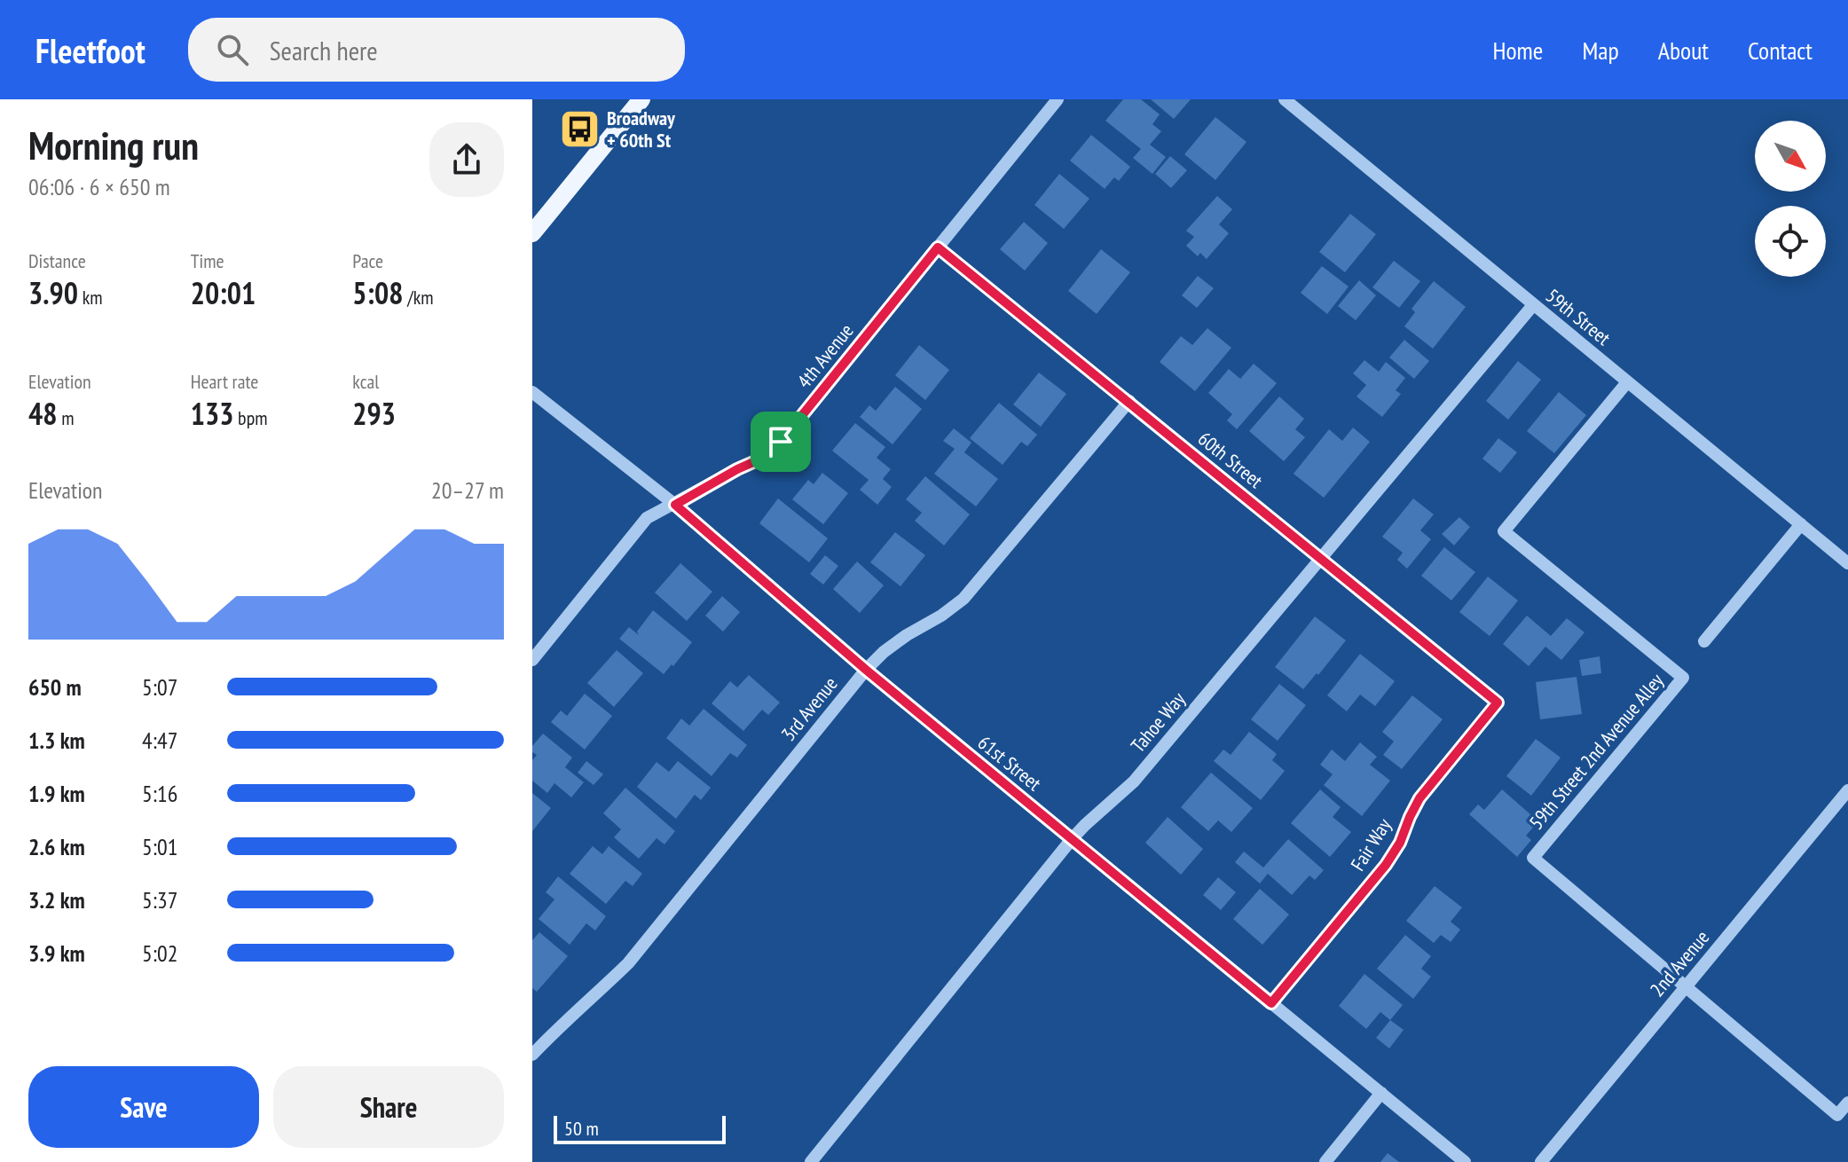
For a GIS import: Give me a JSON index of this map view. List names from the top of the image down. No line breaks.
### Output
{"streets":{"street":["59th Street","4th Avenue","60th Street","3rd Avenue","Tahoe Way","59th Street 2nd Avenue Alley","61st Street","Fair Way","2nd Avenue"]},"crossings":[["59th Street","Tahoe Way"],["59th Street","59th Street 2nd Avenue Alley"],["4th Avenue","60th Street"],["4th Avenue","61st Street"],["60th Street","3rd Avenue"],["60th Street","Tahoe Way"],["60th Street","Fair Way"],["3rd Avenue","61st Street"],["Tahoe Way","61st Street"],["59th Street 2nd Avenue Alley","2nd Avenue"],["61st Street","Fair Way"]],"places":{"bus stop":["Broadway + 60th St"]},"scale_bar":"50 m","north":"bottom right","page":{"header":"Fleetfoot","search":"Search here","nav":["Home","Map","About","Contact"],"heading":["Morning run","06:06 · 6 × 650 m"],"stats":[["Distance","3.90 km"],["Time","20:01"],["Pace","5:08 /km"],["Elevation","48 m"],["Heart rate","133 bpm"],["kcal","293"]],"chart":["Elevation","20–27 m"],"list":[{"name":"650 m","note":"5:07"},{"name":"1.3 km","note":"4:47"},{"name":"1.9 km","note":"5:16"},{"name":"2.6 km","note":"5:01"},{"name":"3.2 km","note":"5:37"},{"name":"3.9 km","note":"5:02"}],"buttons":["Save","Share"],"scale":"50 m"}}
